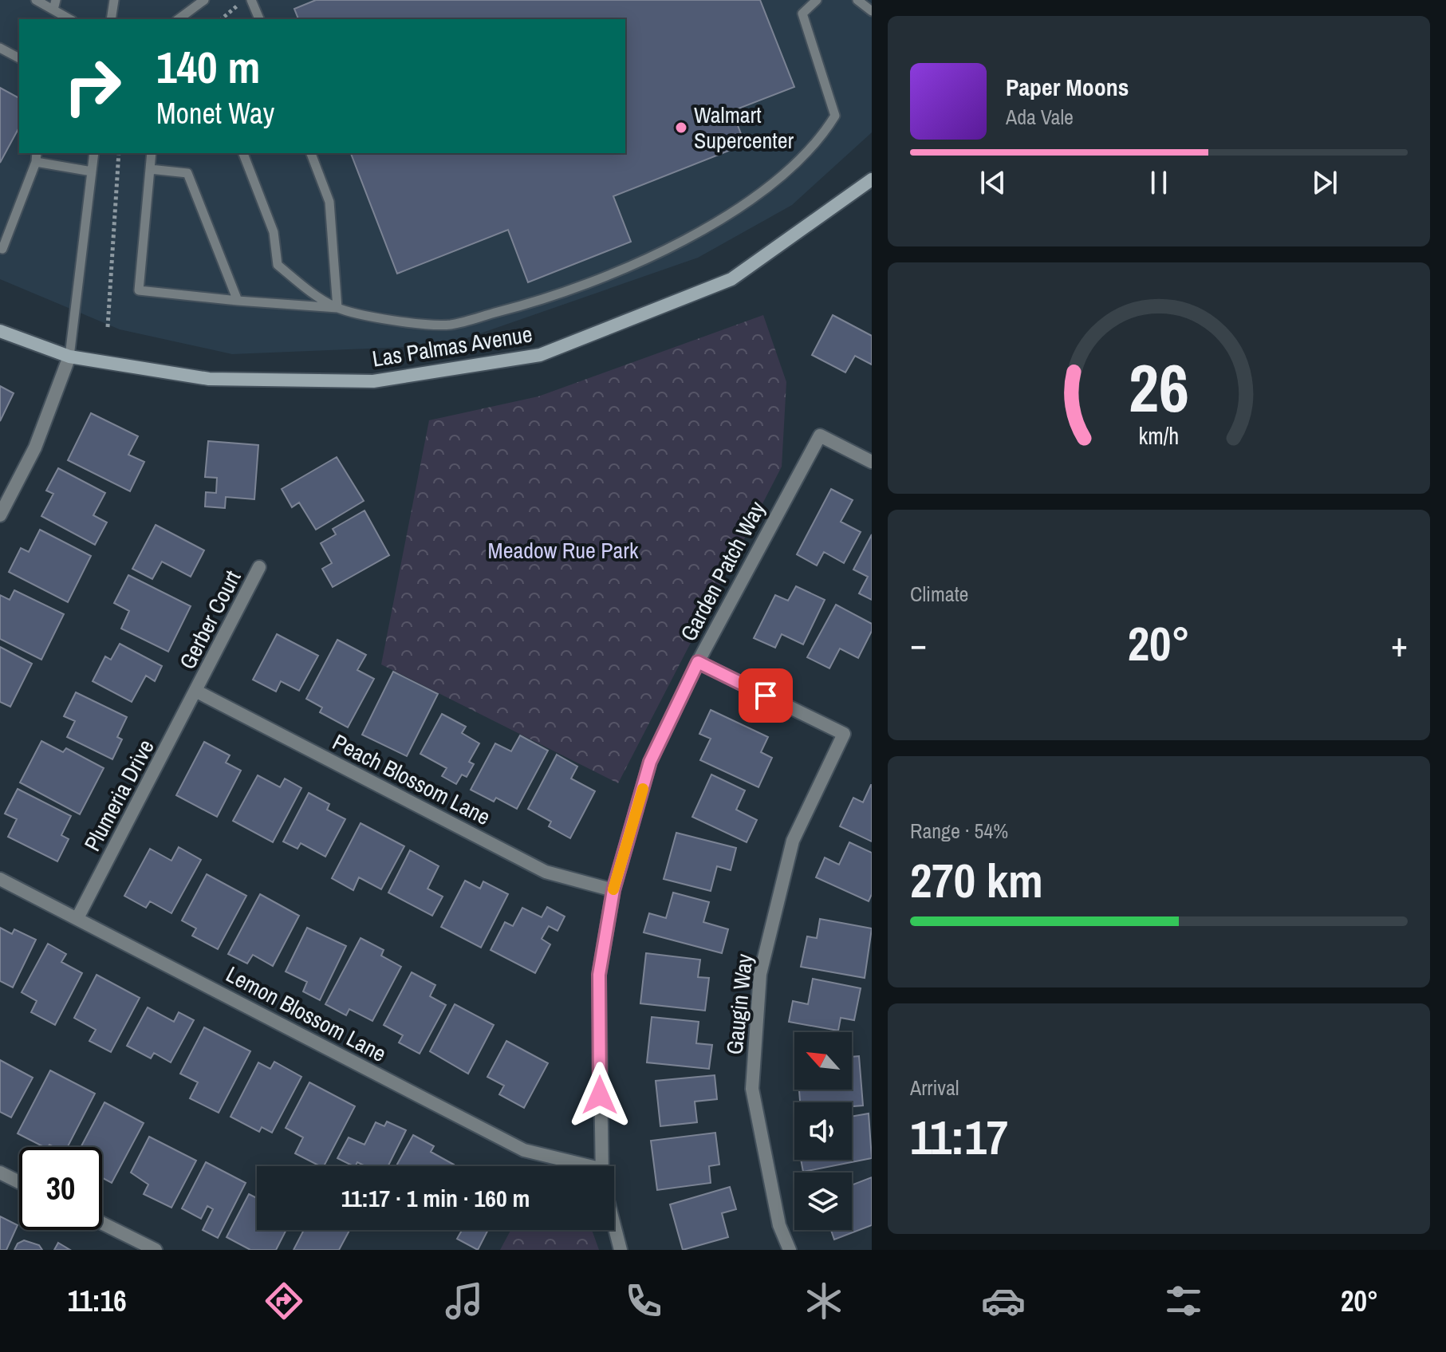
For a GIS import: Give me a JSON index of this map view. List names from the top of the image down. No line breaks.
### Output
{"streets":{"street":["Las Palmas Avenue","Garden Patch Way","Gerber Court","Peach Blossom Lane","Plumeria Drive","Gaugin Way","Lemon Blossom Lane"]},"crossings":[["Garden Patch Way","Peach Blossom Lane"],["Garden Patch Way","Gaugin Way"],["Gerber Court","Peach Blossom Lane"],["Gerber Court","Plumeria Drive"],["Peach Blossom Lane","Plumeria Drive"],["Plumeria Drive","Lemon Blossom Lane"]],"parks":["Meadow Rue Park"],"places":["Walmart Supercenter"],"north":"top left","page":{"turn":["140 m","Monet Way"],"song":["Paper Moons","Ada Vale"],"tile":["Climate",["Range · 54%","270 km"],["Arrival","11:17"]],"heat":["−","20°","+"],"limit":"30","trip":"11:17 · 1 min · 160 m","tabs":["11:16","20°"],"gauge":["26","km/h"]}}
